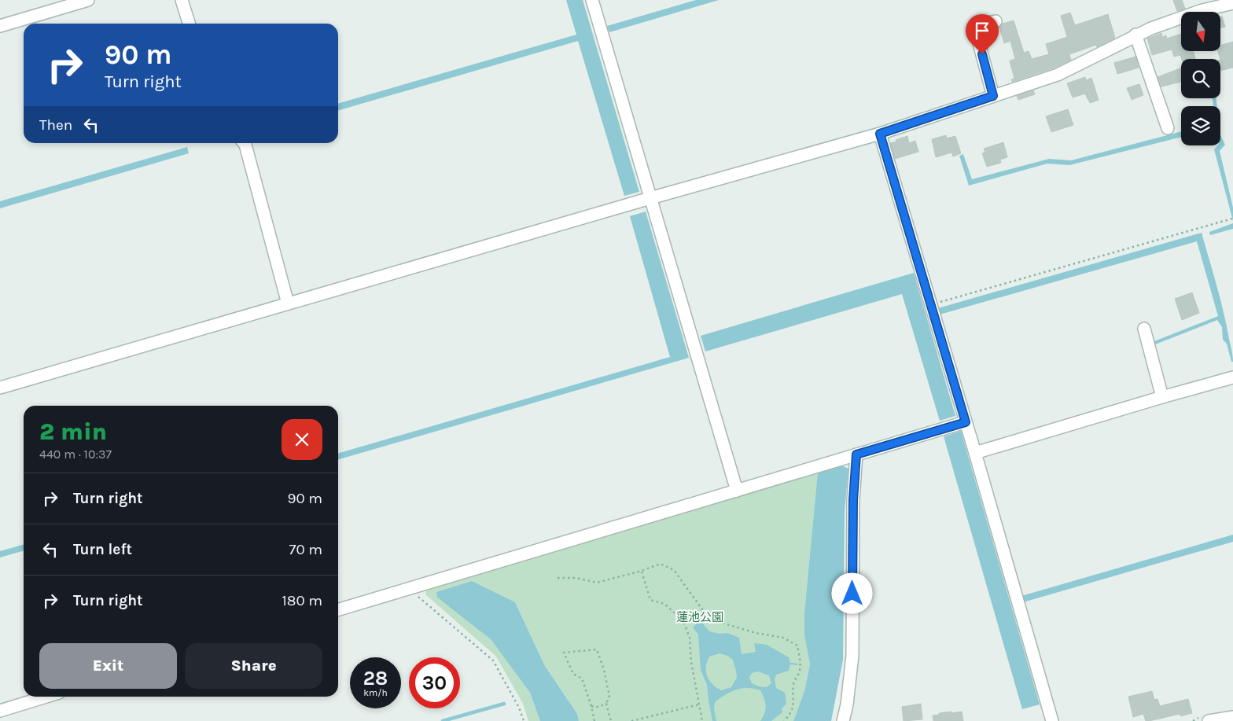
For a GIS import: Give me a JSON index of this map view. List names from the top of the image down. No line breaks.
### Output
{"parks":["蓮池公園"],"north":"bottom","page":{"turn":["90 m","Turn right"],"then":"Then","heading":["2 min","440 m · 10:37"],"list":[{"name":"Turn right","value":"90 m"},{"name":"Turn left","value":"70 m"},{"name":"Turn right","value":"180 m"}],"buttons":["Exit","Share"],"speed":"28 km/h","limit":"30"}}
